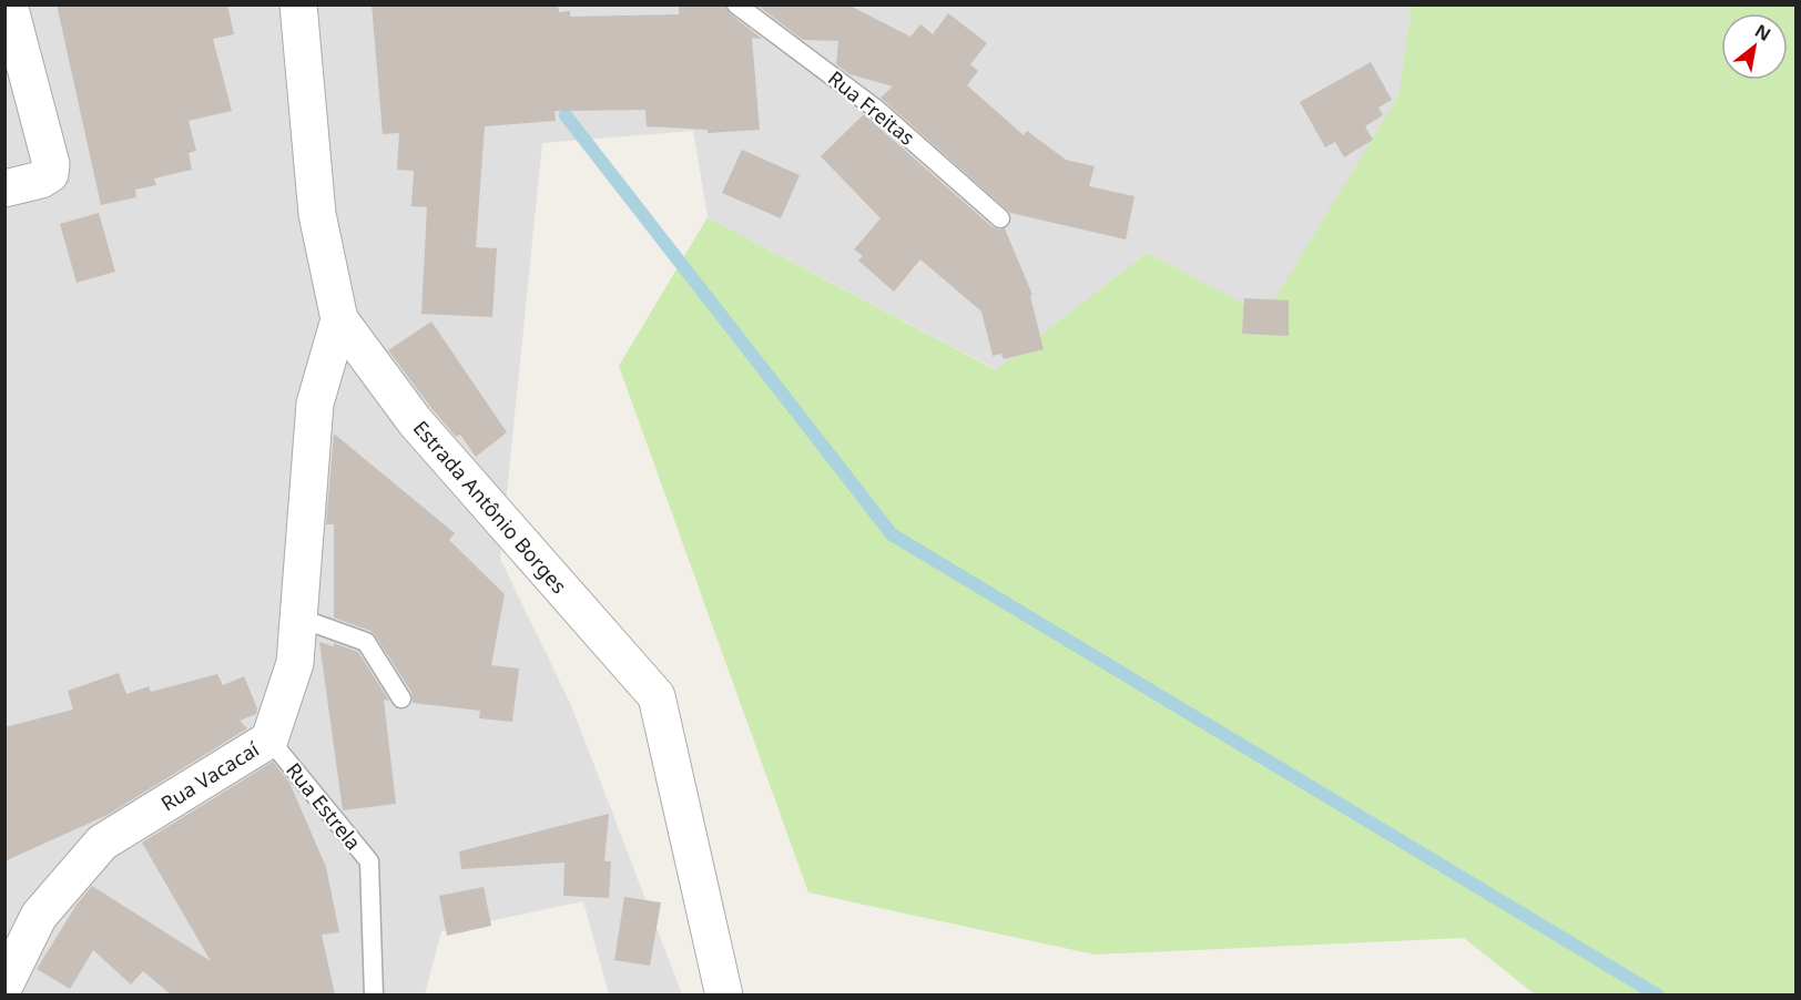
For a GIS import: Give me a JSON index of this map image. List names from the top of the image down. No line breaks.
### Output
{"streets":{"street":["Estrada Antônio Borges","Rua Vacacaí"],"lane":["Rua Freitas","Rua Estrela"]},"crossings":[["Estrada Antônio Borges","Rua Vacacaí"],["Rua Vacacaí","Rua Estrela"]],"north":"top right"}
